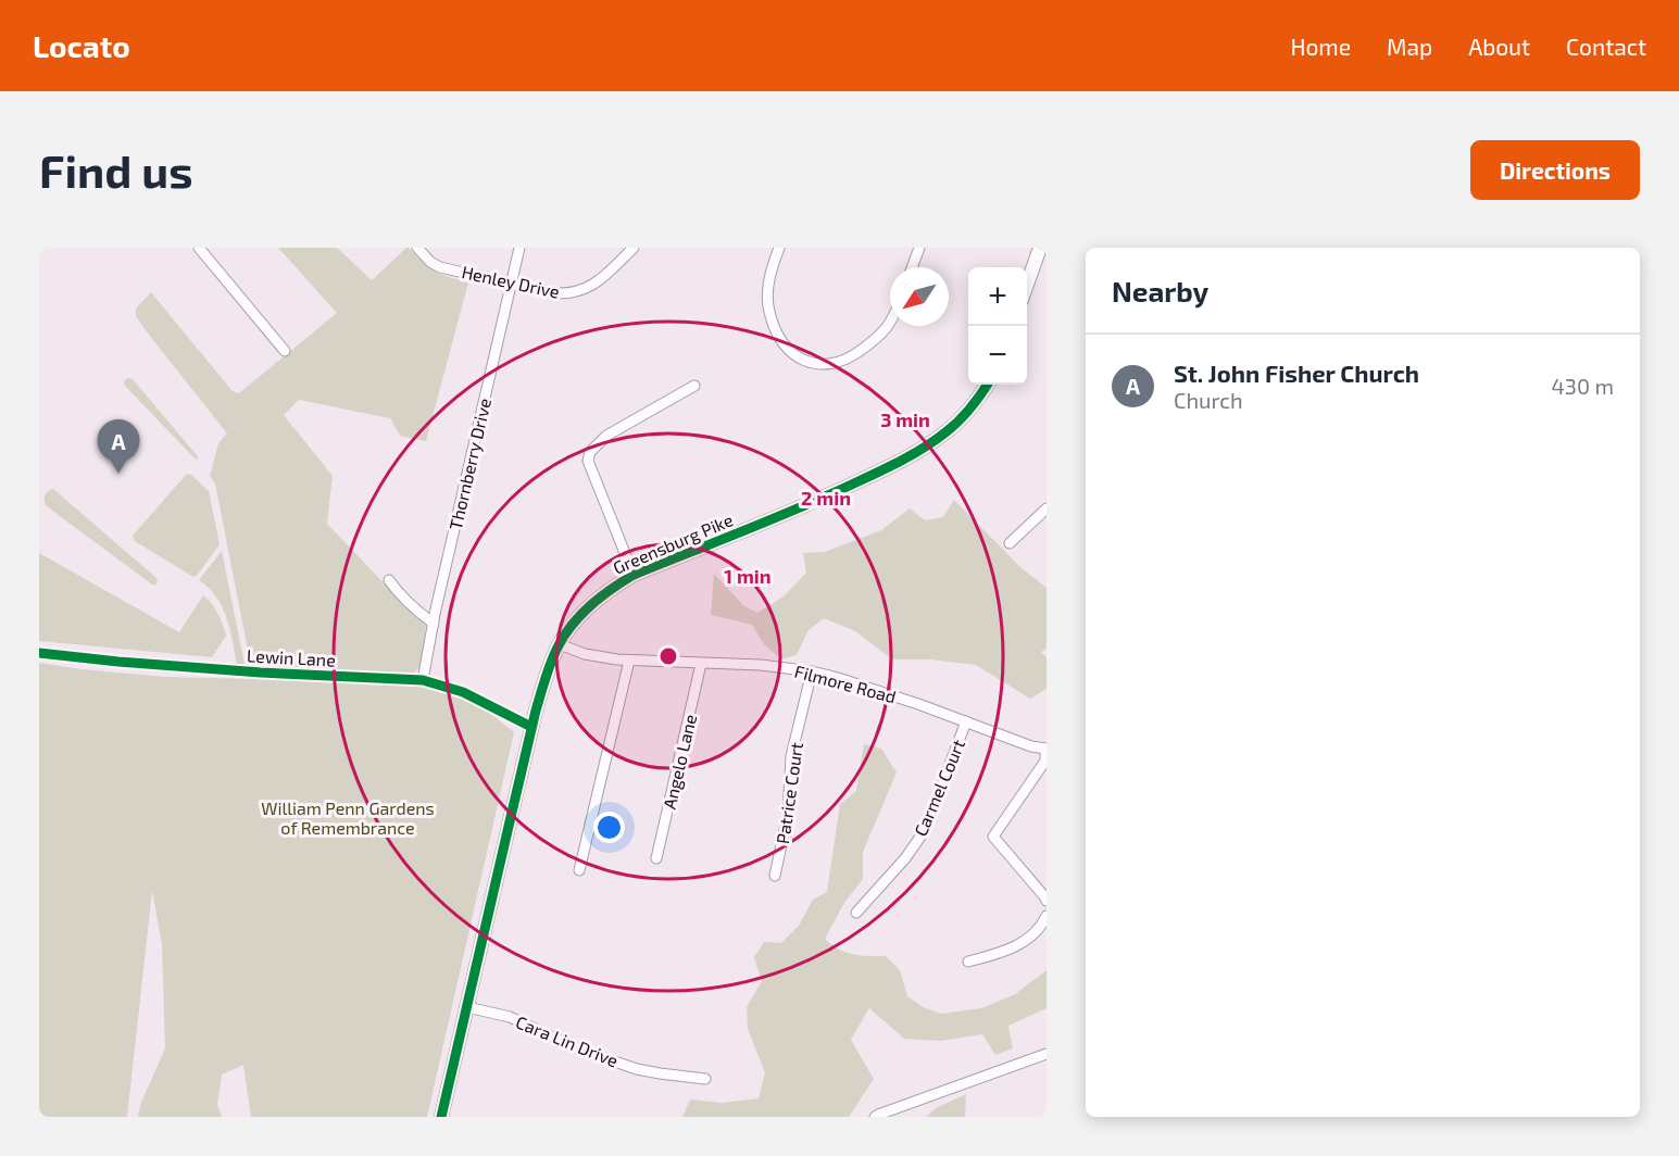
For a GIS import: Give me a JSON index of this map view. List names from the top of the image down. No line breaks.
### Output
{"streets":{"street":["Henley Drive","Thornberry Drive","Greensburg Pike","Lewin Lane","Filmore Road","Angelo Lane","Carmel Court","Patrice Court","Cara Lin Drive"]},"crossings":[["Henley Drive","Thornberry Drive"],["Thornberry Drive","Lewin Lane"],["Greensburg Pike","Lewin Lane"],["Greensburg Pike","Filmore Road"],["Greensburg Pike","Cara Lin Drive"],["Filmore Road","Angelo Lane"],["Filmore Road","Carmel Court"],["Filmore Road","Patrice Court"]],"parks":["William Penn Gardens of Remembrance"],"north":"bottom left","page":{"header":"Locato","nav":["Home","Map","About","Contact"],"buttons":"Directions","title":"Find us","heading":"Nearby","map_buttons":["+","−"],"list":[{"mark":"A","name":"St. John Fisher Church","note":"Church","value":"430 m"}],"pins":"A"},"rings":["3 min","2 min","1 min"]}
